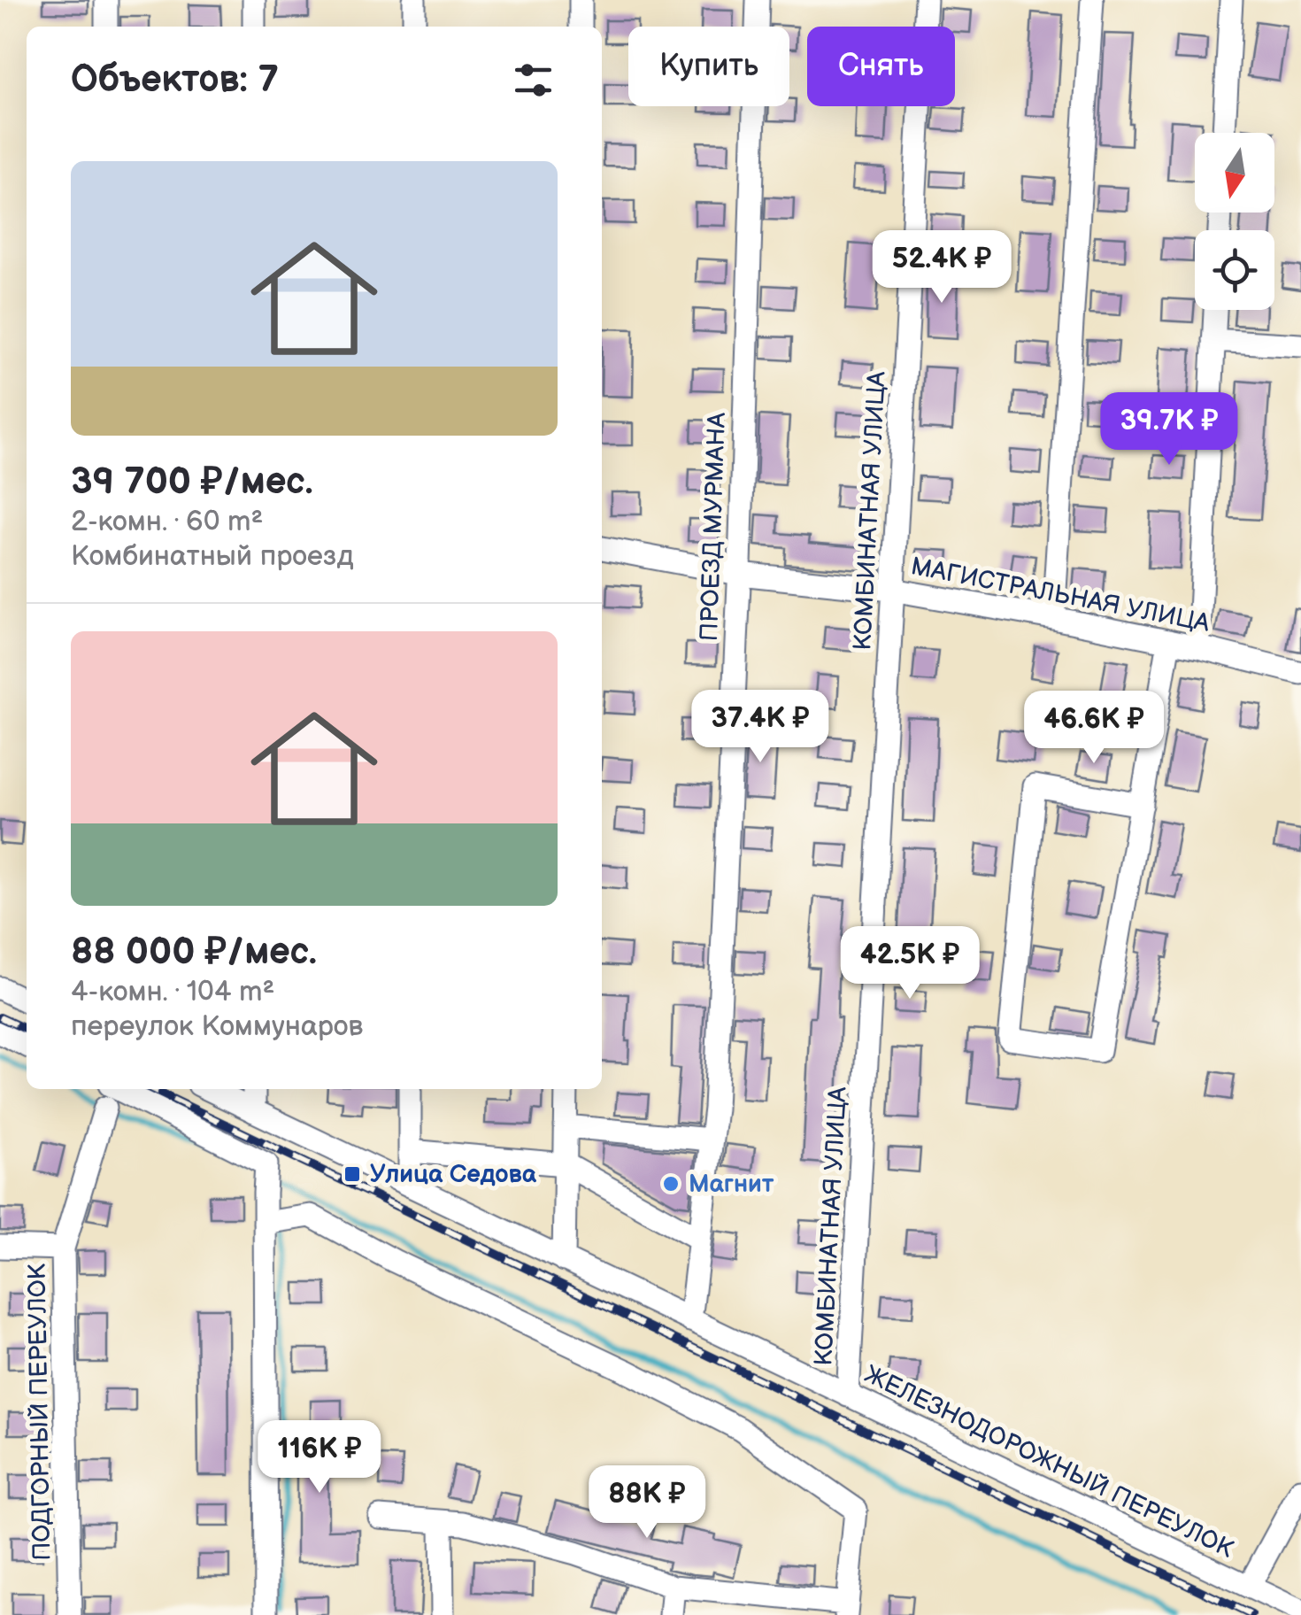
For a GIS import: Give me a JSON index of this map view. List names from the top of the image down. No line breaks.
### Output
{"streets":{"street":["КОМБИНАТНАЯ УЛИЦА","ПРОЕЗД МУРМАНА","МАГИСТРАЛЬНАЯ УЛИЦА","ПОДГОРНЫЙ ПЕРЕУЛОК","ЖЕЛЕЗНОДОРОЖНЫЙ ПЕРЕУЛОК"]},"crossings":[["КОМБИНАТНАЯ УЛИЦА","МАГИСТРАЛЬНАЯ УЛИЦА"],["КОМБИНАТНАЯ УЛИЦА","ЖЕЛЕЗНОДОРОЖНЫЙ ПЕРЕУЛОК"],["ПРОЕЗД МУРМАНА","МАГИСТРАЛЬНАЯ УЛИЦА"],["ПРОЕЗД МУРМАНА","ЖЕЛЕЗНОДОРОЖНЫЙ ПЕРЕУЛОК"]],"places":{"transit":["Улица Седова"],"other":["Магнит"]},"north":"bottom","page":{"chip":["Купить","Снять"],"heading":"Объектов: 7","list":[{"name":"39 700 ₽/мес.","note":"2-комн. · 60 m² · Комбинатный проезд"},{"name":"88 000 ₽/мес.","note":"4-комн. · 104 m² · переулок Коммунаров"}],"price":["52.4K ₽","39.7K ₽","37.4K ₽","46.6K ₽","42.5K ₽","116K ₽","88K ₽"]}}
